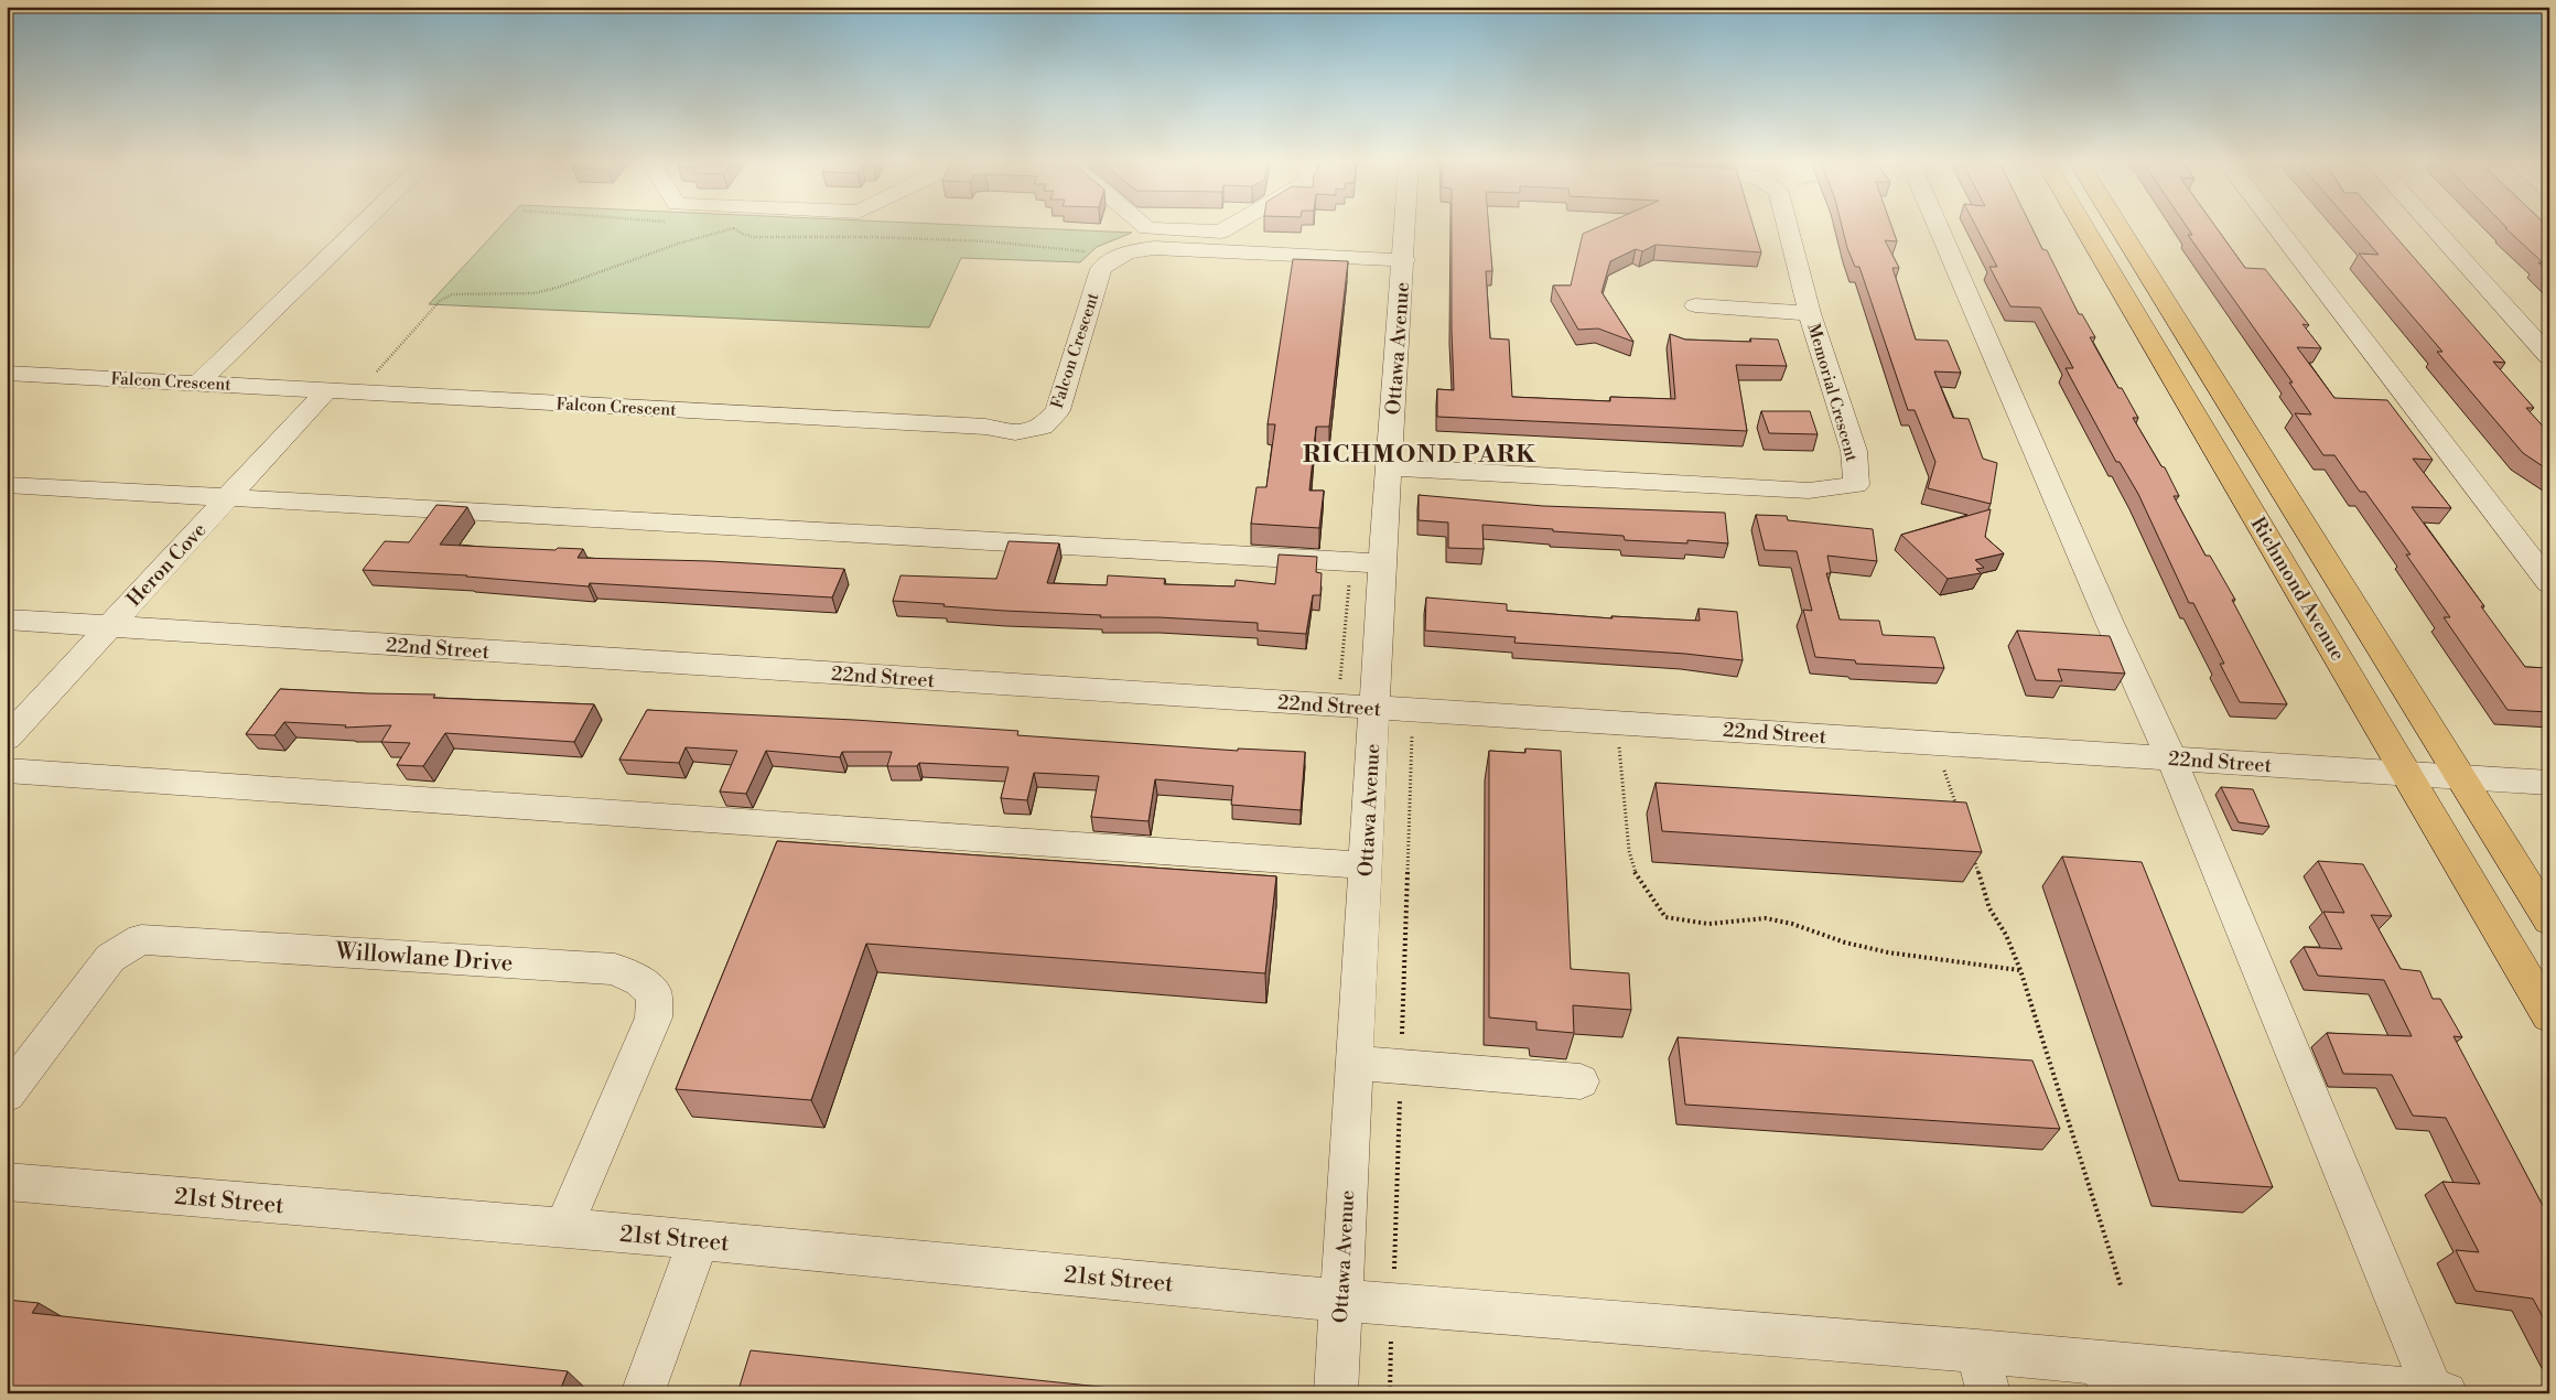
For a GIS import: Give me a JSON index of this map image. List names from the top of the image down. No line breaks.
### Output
{"streets":{"main road":["Richmond Avenue"],"street":["Ottawa Avenue","Falcon Crescent","Memorial Crescent","Heron Cove","22nd Street","Willowlane Drive","21st Street"]},"crossings":[["Ottawa Avenue","Falcon Crescent"],["Ottawa Avenue","Memorial Crescent"],["Ottawa Avenue","22nd Street"],["Ottawa Avenue","21st Street"],["Falcon Crescent","Heron Cove"],["Heron Cove","22nd Street"],["Richmond Avenue","22nd Street"],["Willowlane Drive","21st Street"]],"districts":["RICHMOND PARK"]}
